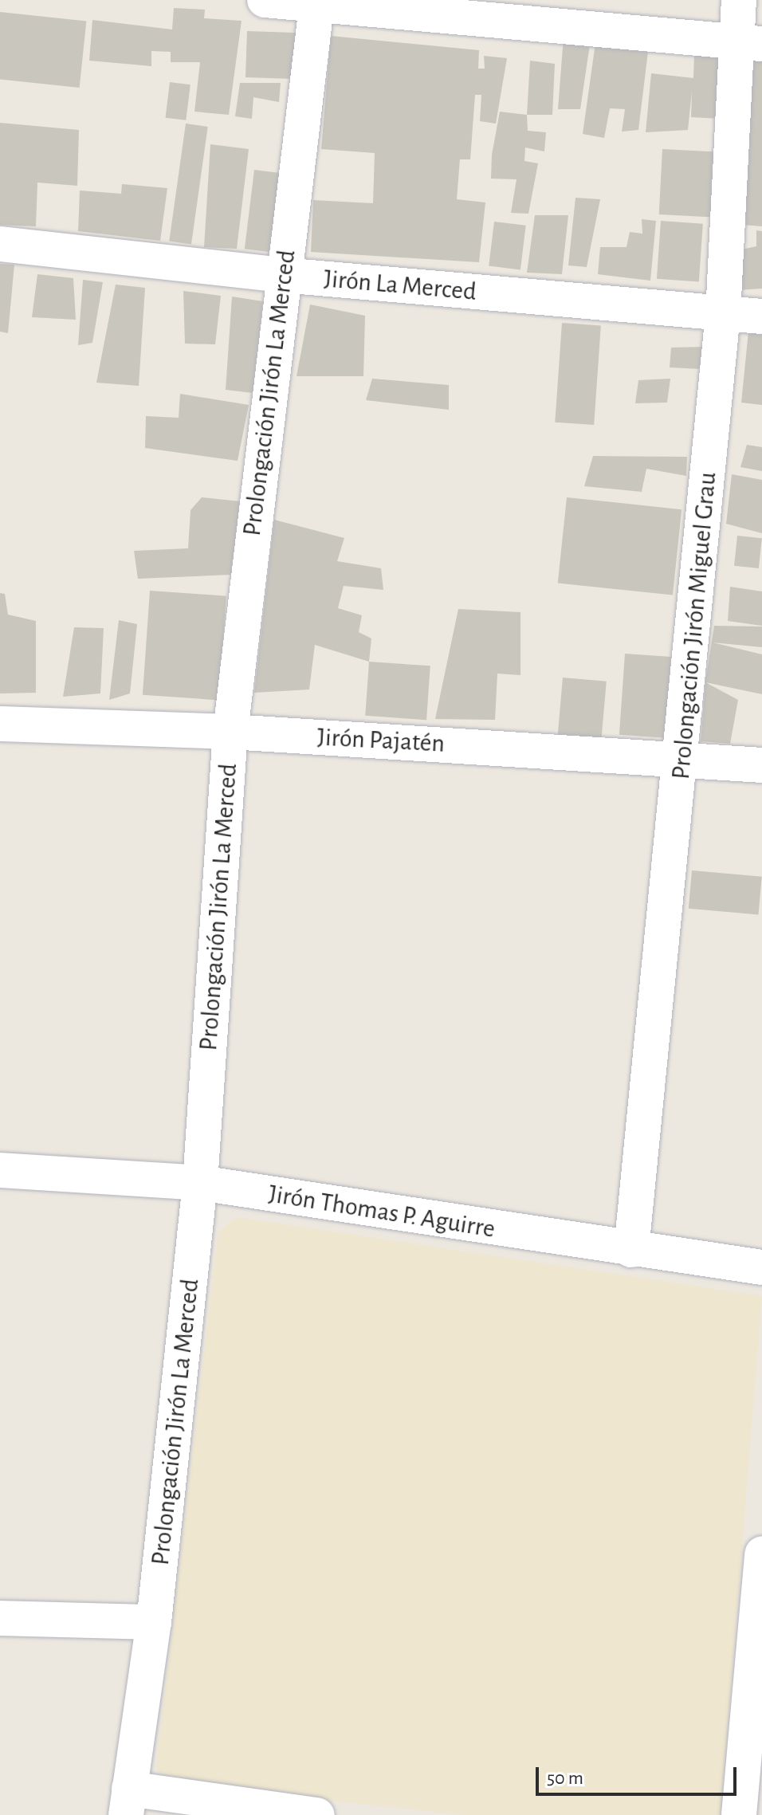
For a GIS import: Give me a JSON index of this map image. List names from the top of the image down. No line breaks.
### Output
{"streets":{"street":["Jirón La Merced","Prolongación Jirón La Merced","Prolongación Jirón Miguel Grau","Jirón Pajatén","Jirón Thomas P. Aguirre"]},"crossings":[["Jirón La Merced","Prolongación Jirón La Merced"],["Jirón La Merced","Prolongación Jirón Miguel Grau"],["Prolongación Jirón La Merced","Jirón Pajatén"],["Prolongación Jirón La Merced","Jirón Thomas P. Aguirre"],["Prolongación Jirón Miguel Grau","Jirón Pajatén"],["Prolongación Jirón Miguel Grau","Jirón Thomas P. Aguirre"]],"scale_bar":"50 m"}
